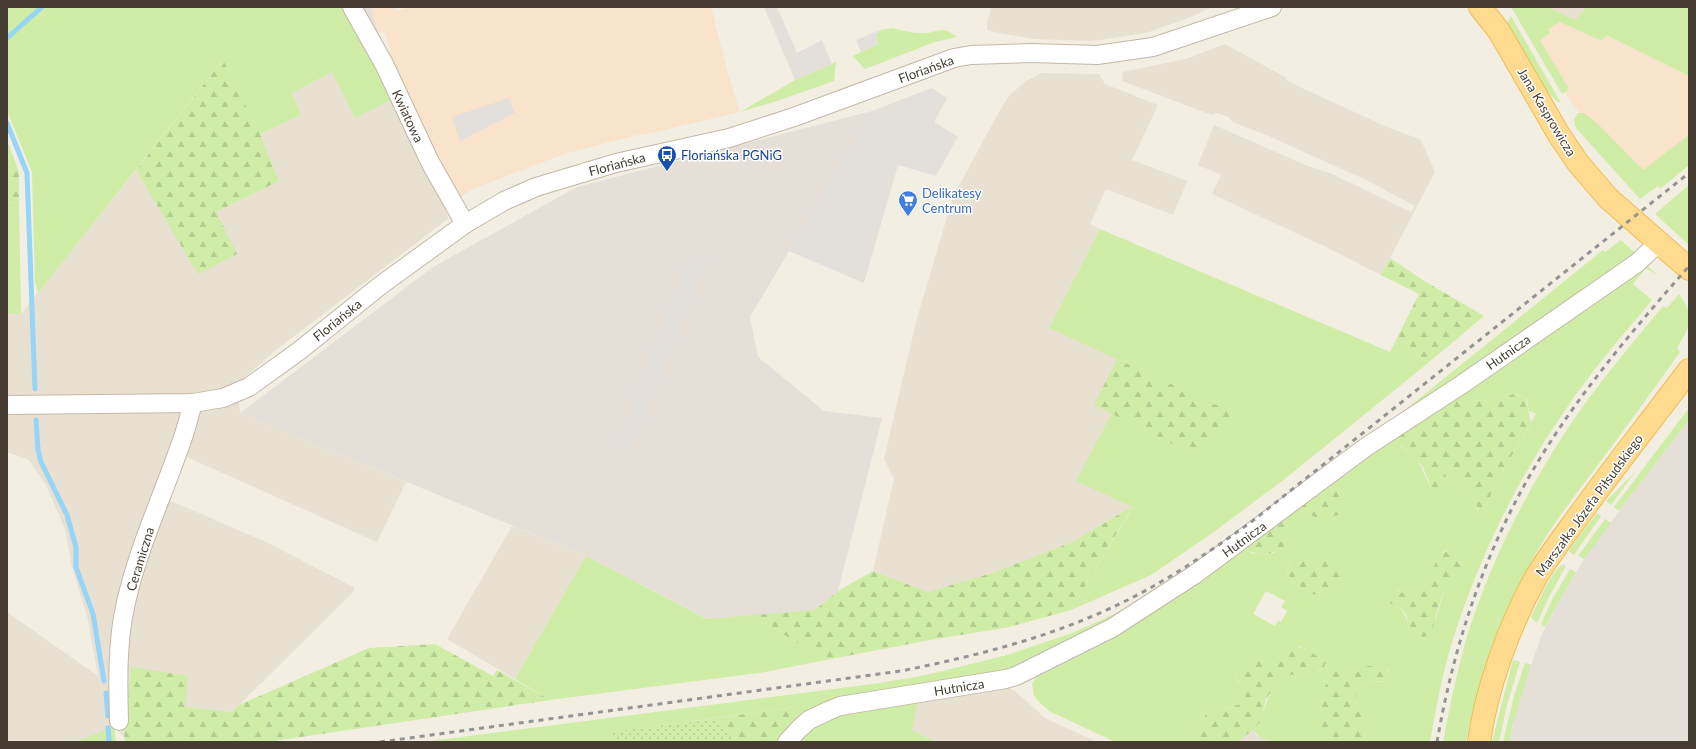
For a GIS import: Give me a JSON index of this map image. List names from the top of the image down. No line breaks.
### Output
{"streets":{"main road":["Jana Kasprowicza","Marszałka Józefa Piłsudskiego"],"street":["Floriańska","Kwiatowa","Hutnicza","Ceramiczna"]},"crossings":[["Floriańska","Kwiatowa"],["Floriańska","Ceramiczna"],["Jana Kasprowicza","Hutnicza"]],"places":{"bus stop":["Floriańska PGNiG"],"supermarket":["Delikatesy Centrum"]}}
